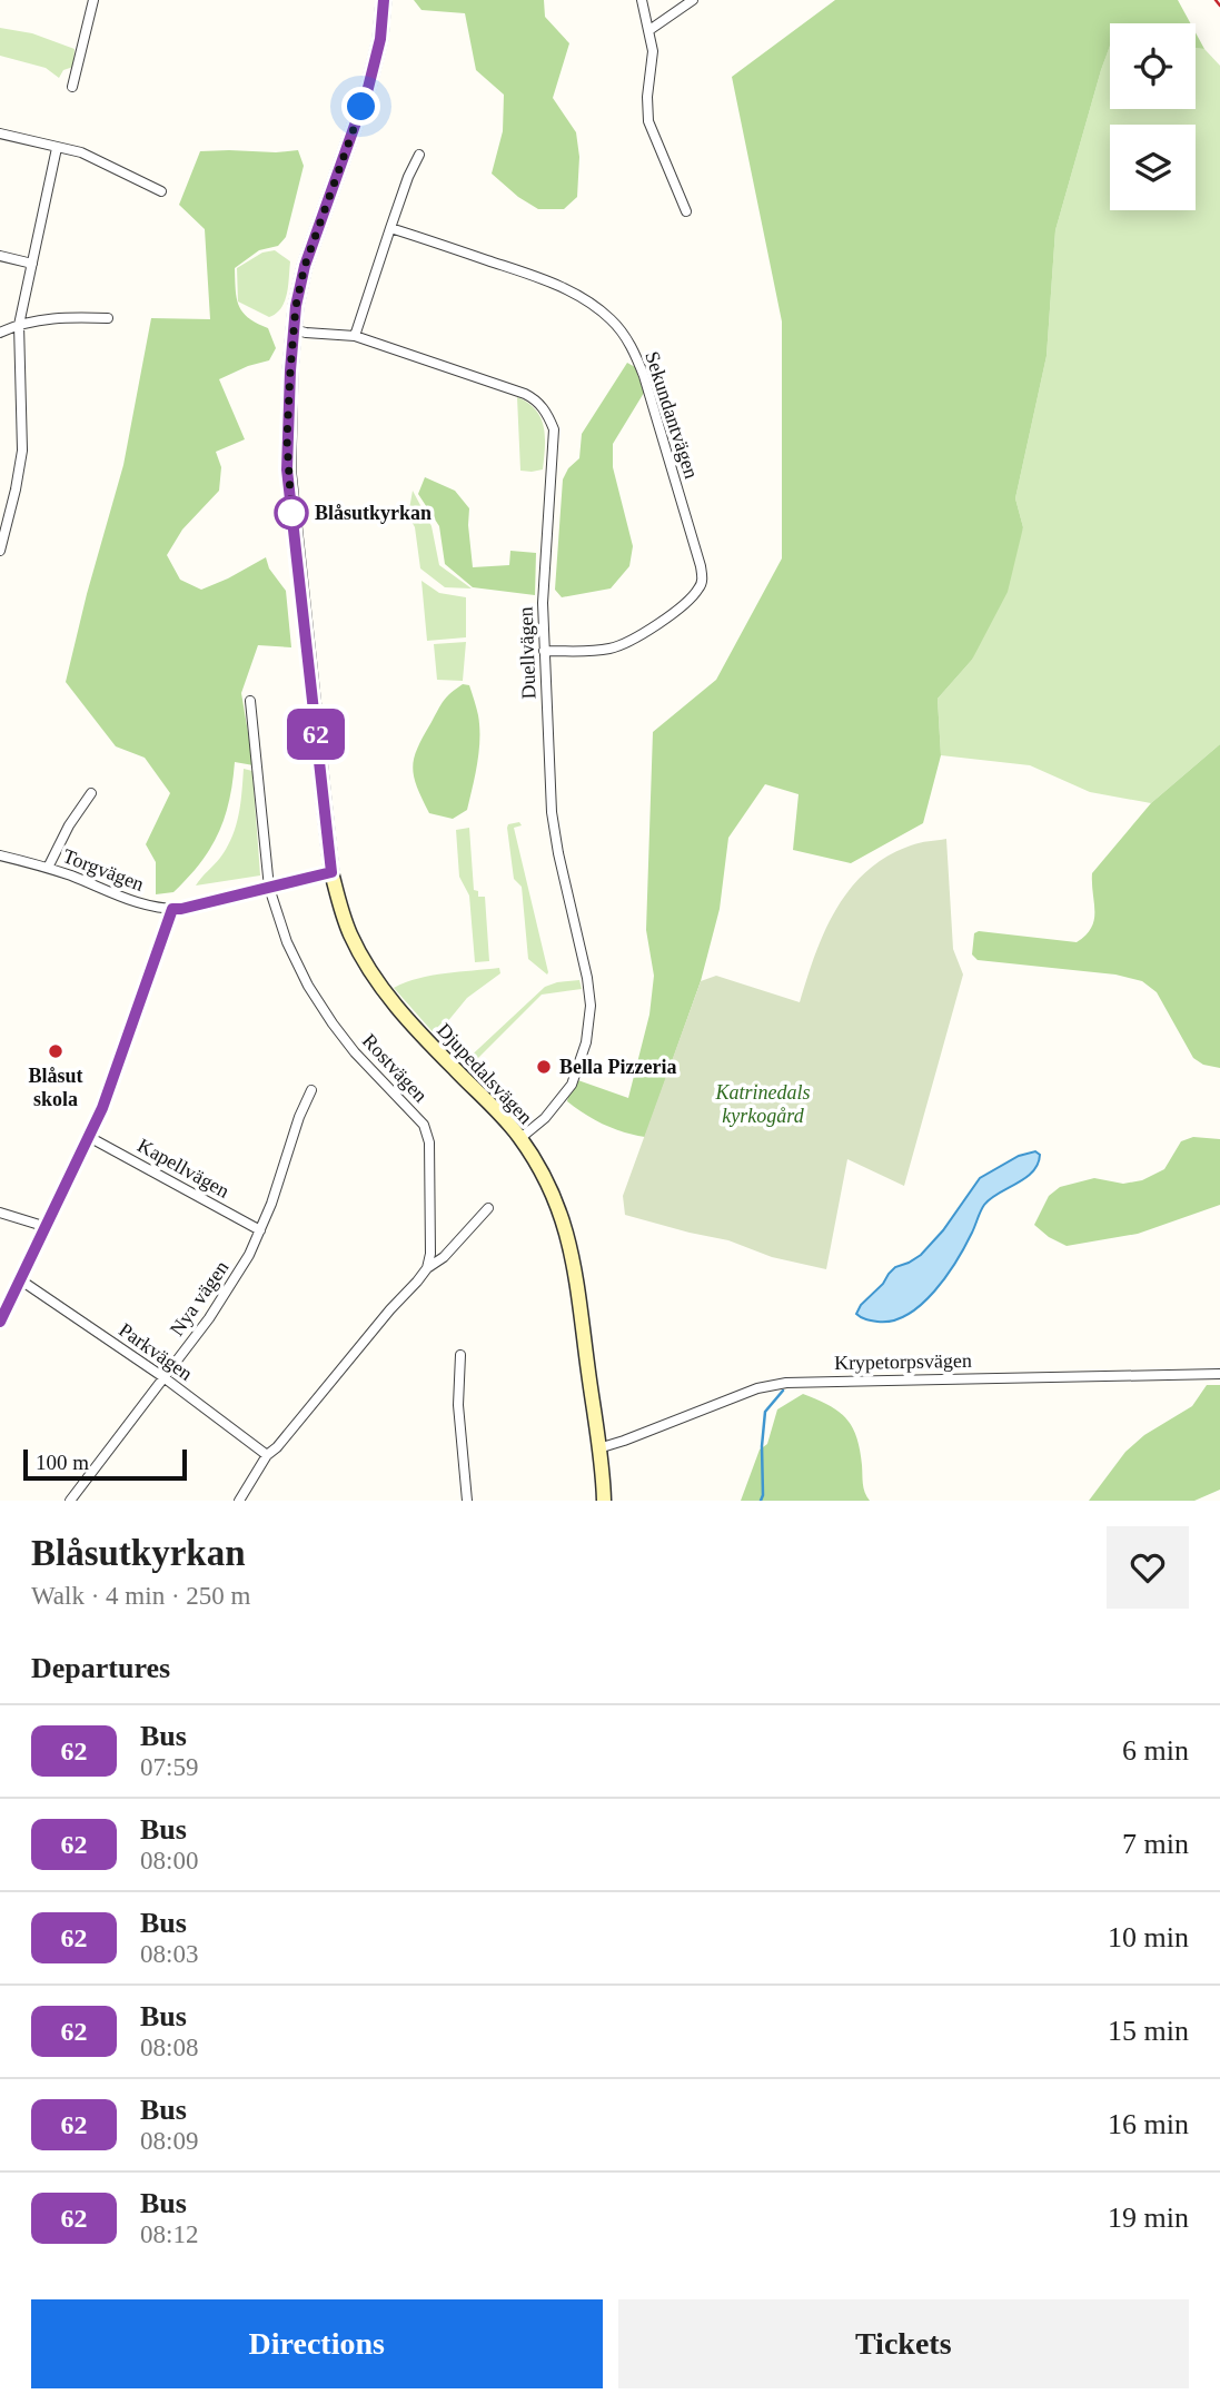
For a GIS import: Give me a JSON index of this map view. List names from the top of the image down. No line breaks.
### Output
{"streets":{"street":["Sekundantvägen","Duellvägen","Torgvägen","Rostvägen","Djupedalsvägen","Kapellvägen","Nya vägen","Parkvägen","Krypetorpsvägen"]},"crossings":[["Sekundantvägen","Duellvägen"],["Duellvägen","Djupedalsvägen"],["Torgvägen","Rostvägen"],["Torgvägen","Djupedalsvägen"],["Djupedalsvägen","Krypetorpsvägen"],["Kapellvägen","Nya vägen"],["Nya vägen","Parkvägen"]],"parks":["Katrinedals kyrkogård"],"places":["Blåsutkyrkan","Blåsut skola","Bella Pizzeria"],"lines":["bus line 62"],"scale_bar":"100 m","page":{"on_map":"62","scale":"100 m","heading":[["Blåsutkyrkan","Walk · 4 min · 250 m"],"Departures"],"list":[{"mark":"62","name":"Bus","note":"07:59","value":"6 min"},{"mark":"62","name":"Bus","note":"08:00","value":"7 min"},{"mark":"62","name":"Bus","note":"08:03","value":"10 min"},{"mark":"62","name":"Bus","note":"08:08","value":"15 min"},{"mark":"62","name":"Bus","note":"08:09","value":"16 min"},{"mark":"62","name":"Bus","note":"08:12","value":"19 min"}],"buttons":["Directions","Tickets"]}}
